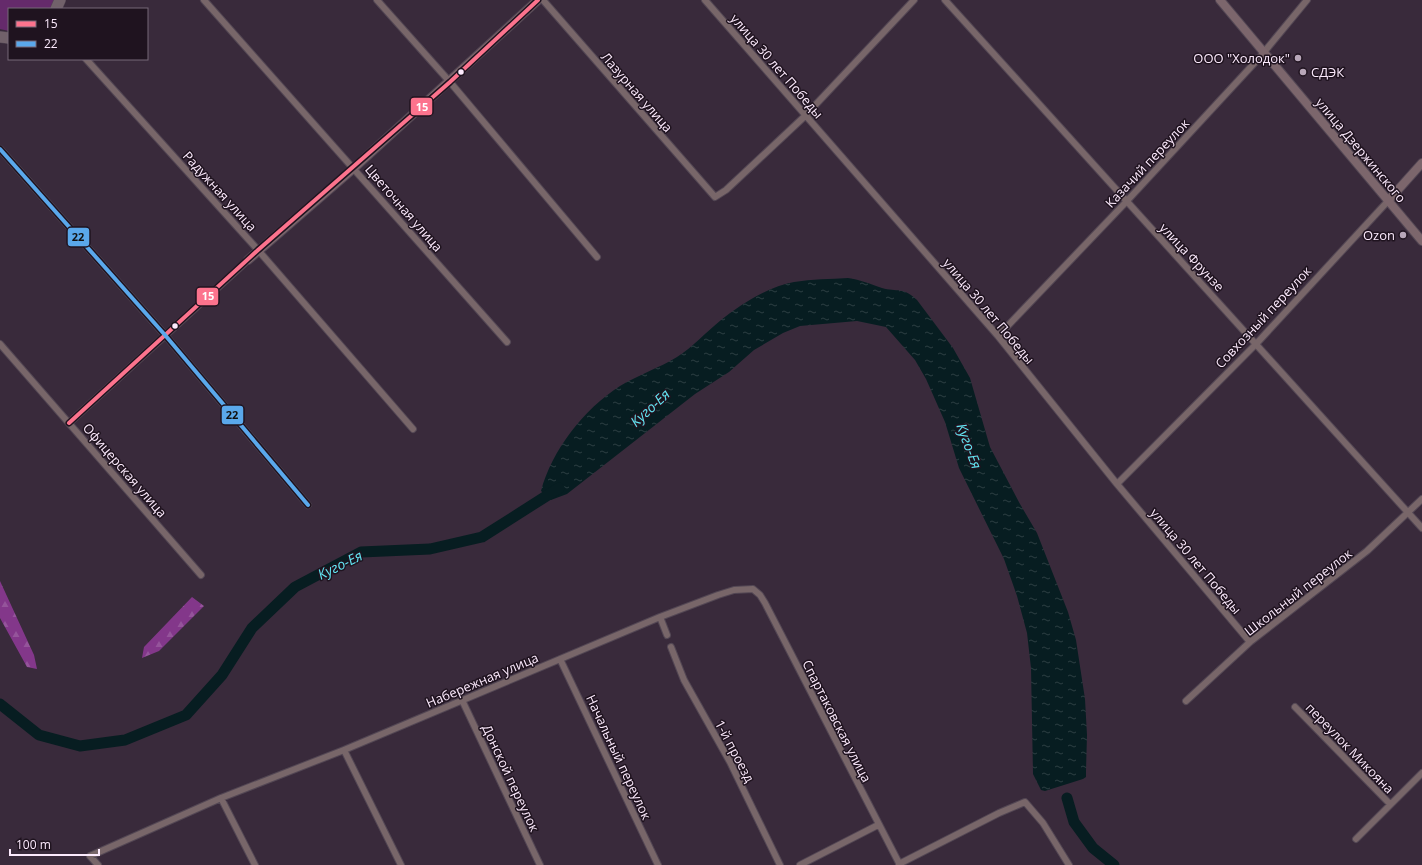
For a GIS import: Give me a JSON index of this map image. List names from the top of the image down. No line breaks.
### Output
{"streets":{"street":["улица 30 лет Победы","Лазурная улица","улица Дзержинского","Казачий переулок","Радужная улица","Цветочная улица","улица Фрунзе","Совхозный переулок","Офицерская улица","Школьный переулок","Набережная улица","Спартаковская улица","переулок Микояна","1-й проезд","Начальный переулок","Донской переулок"]},"crossings":[["улица 30 лет Победы","Лазурная улица"],["улица 30 лет Победы","Казачий переулок"],["улица 30 лет Победы","Совхозный переулок"],["улица 30 лет Победы","Школьный переулок"],["улица Дзержинского","Казачий переулок"],["улица Дзержинского","Совхозный переулок"],["Казачий переулок","улица Фрунзе"],["улица Фрунзе","Совхозный переулок"],["улица Фрунзе","Школьный переулок"],["Набережная улица","Спартаковская улица"],["Набережная улица","Начальный переулок"],["Набережная улица","Донской переулок"]],"water":["Куго-Ея"],"places":["ООО \"Холодок\"","СДЭК","Ozon"],"lines":["transit line 15","transit line 22"],"legend":["15","22"],"scale_bar":"100 m"}
